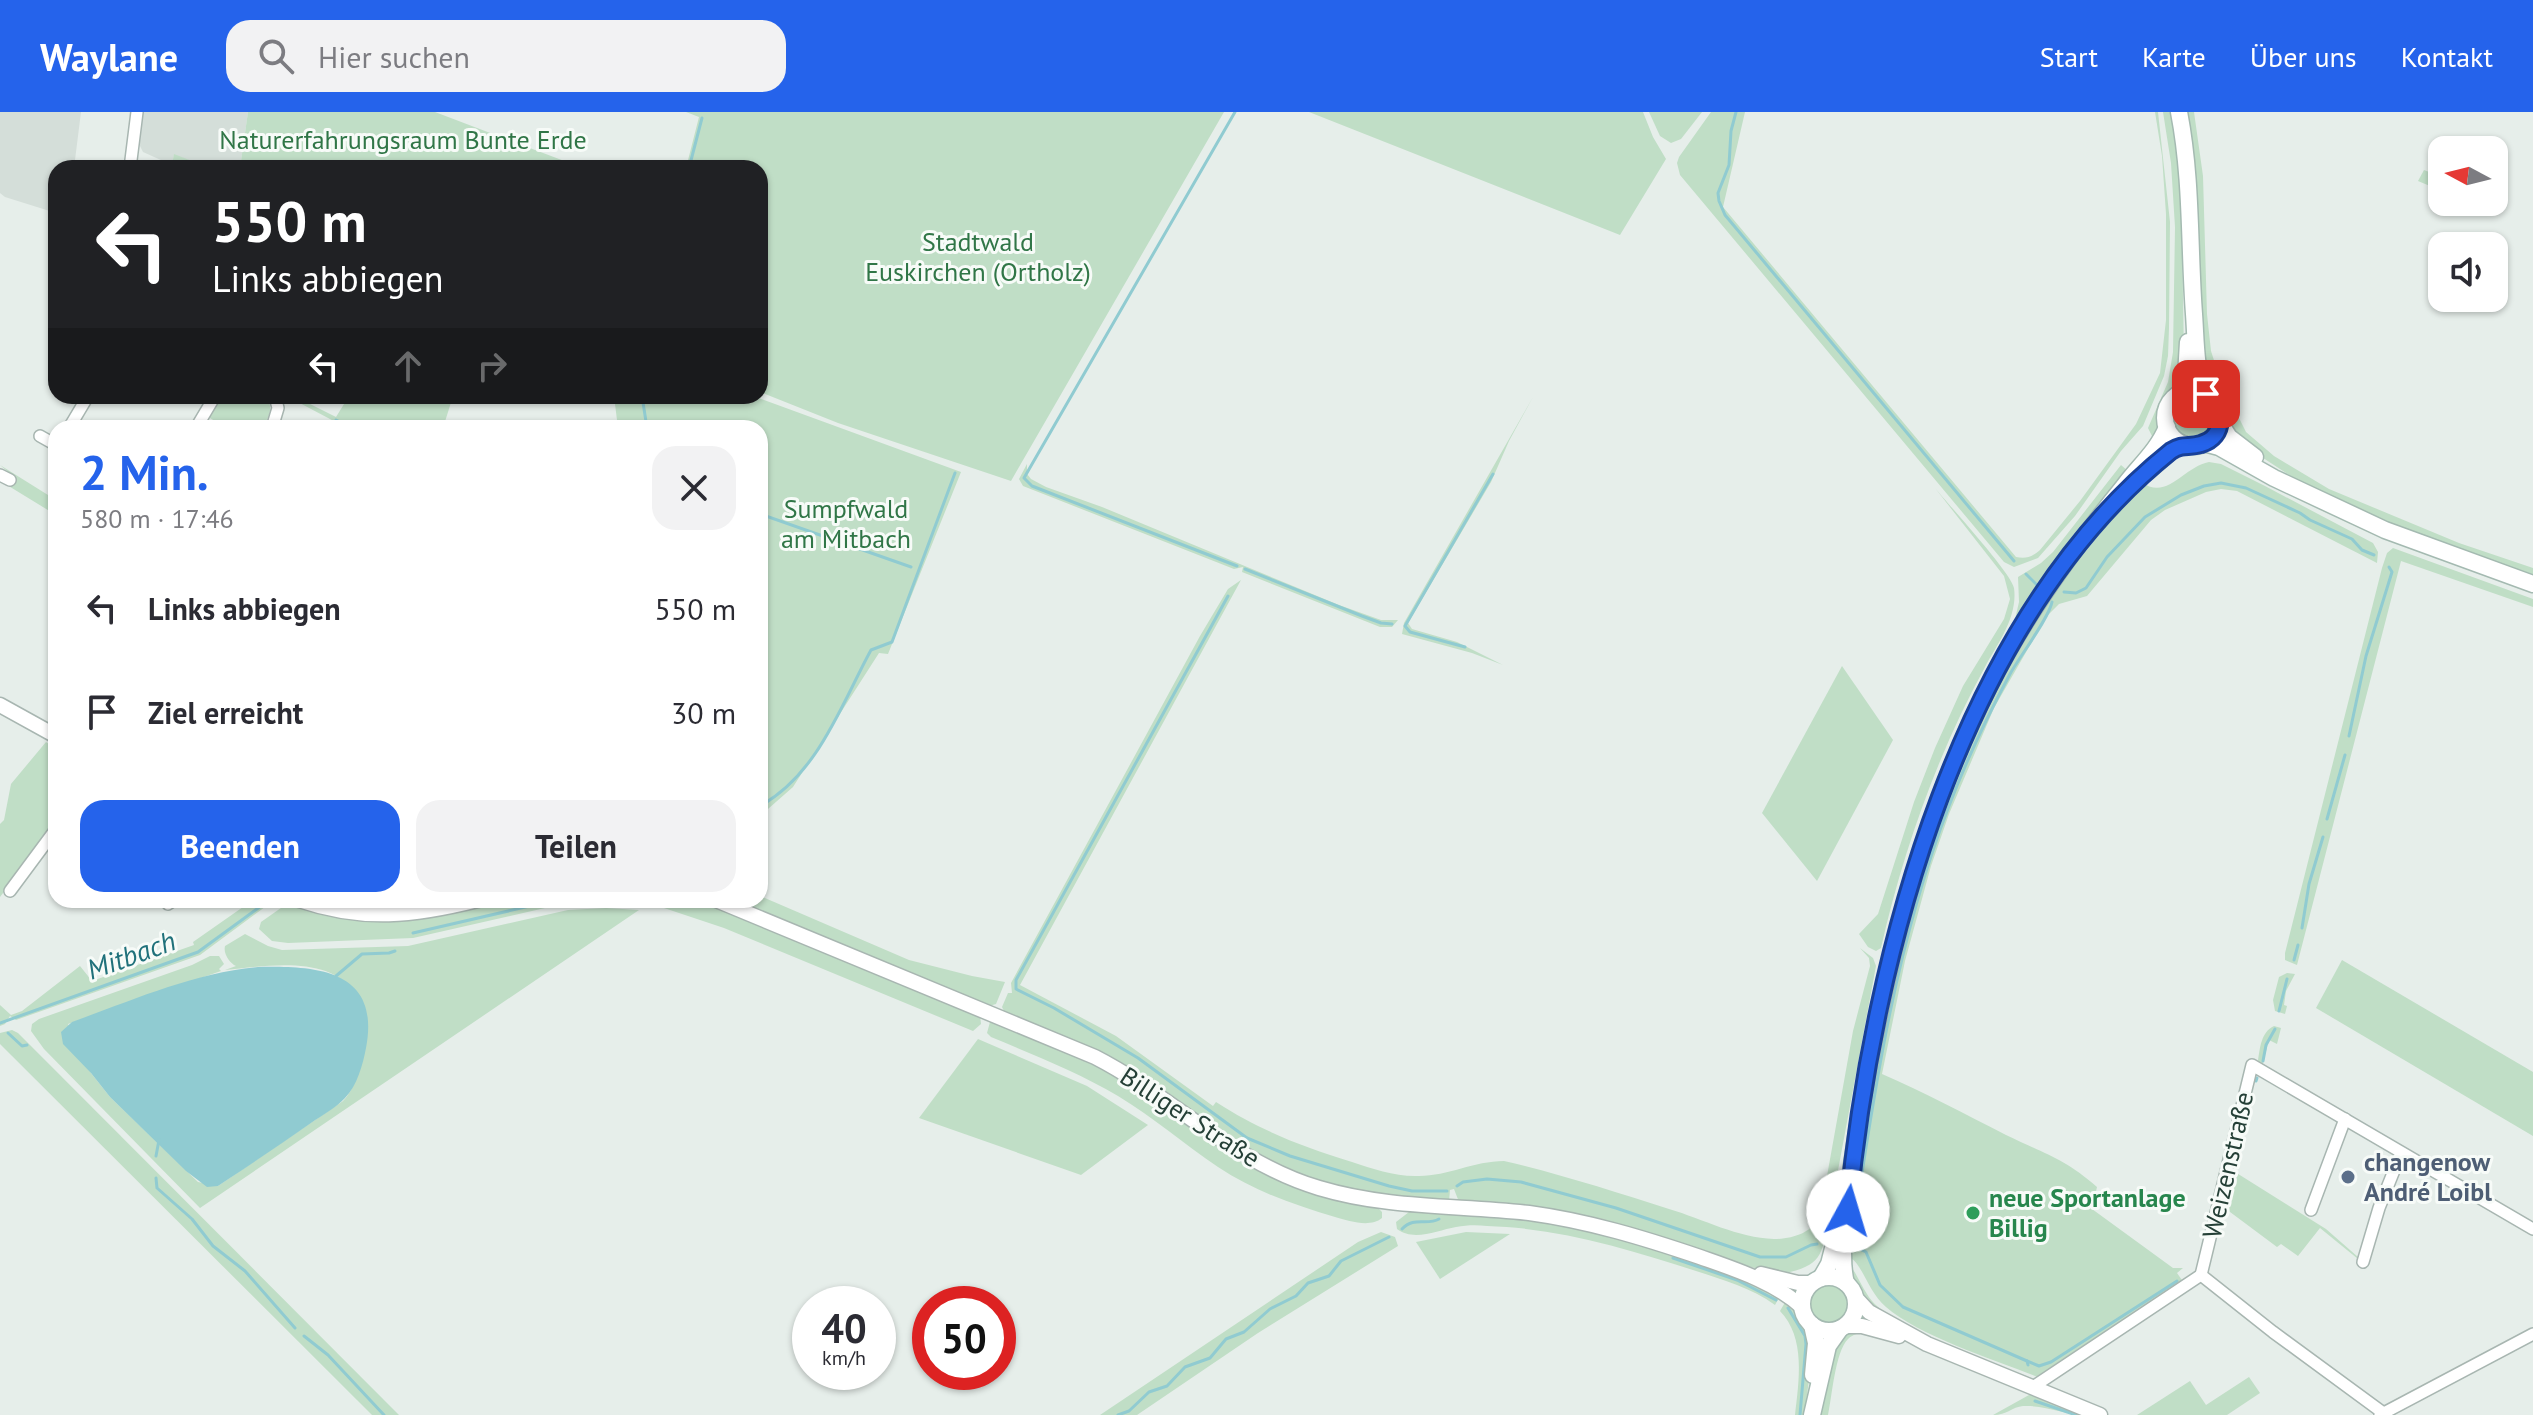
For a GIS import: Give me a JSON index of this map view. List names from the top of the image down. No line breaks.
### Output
{"streets":{"street":["Billiger Straße","Weizenstraße"]},"water":["Mitbach"],"parks":["Naturerfahrungsraum Bunte Erde","Stadtwald Euskirchen (Ortholz)","Sumpfwald am Mitbach"],"places":["changenow André Loibl","neue Sportanlage Billig"],"north":"left","page":{"header":"Waylane","search":"Hier suchen","nav":["Start","Karte","Über uns","Kontakt"],"turn":["550 m","Links abbiegen"],"heading":["2 Min.","580 m · 17:46"],"list":[{"name":"Links abbiegen","value":"550 m"},{"name":"Ziel erreicht","value":"30 m"}],"buttons":["Beenden","Teilen"],"speed":"40 km/h","limit":"50"}}
